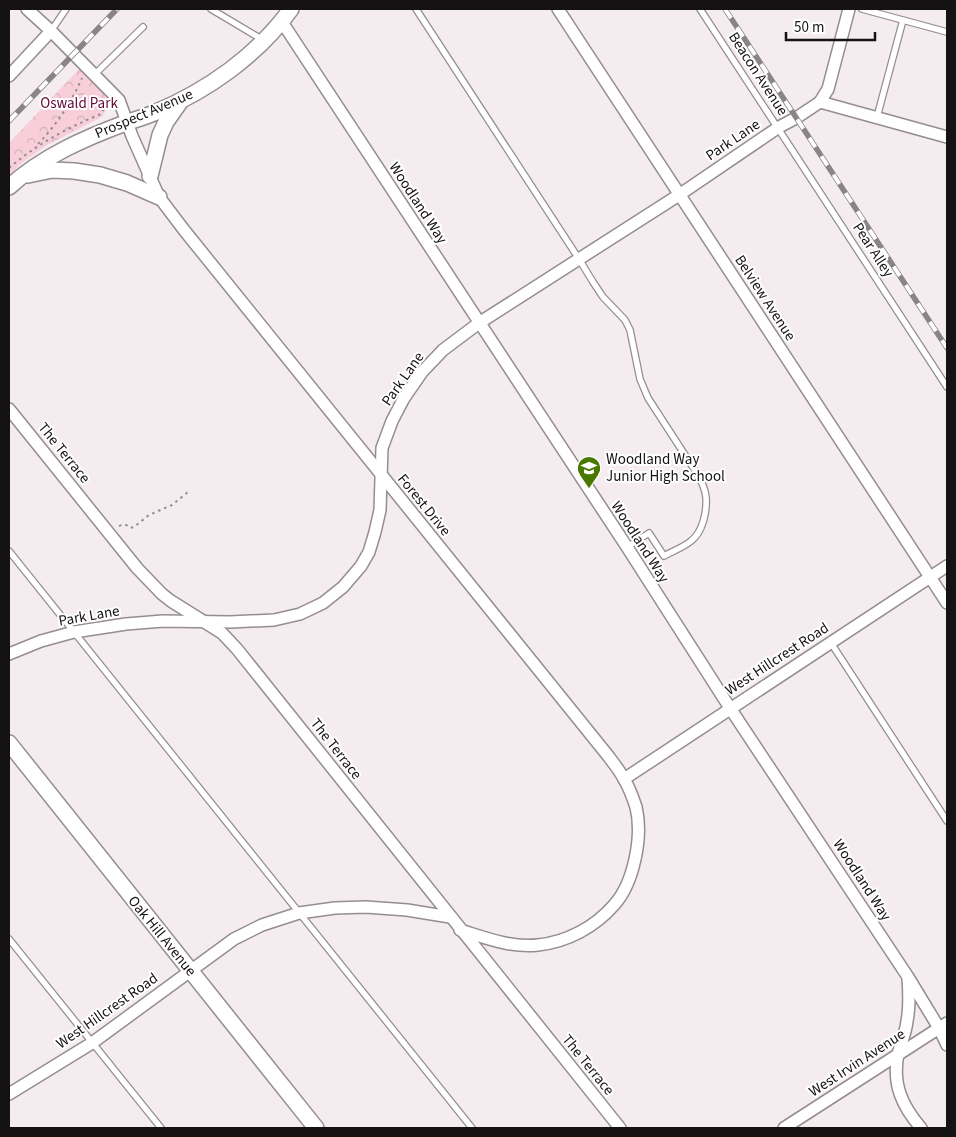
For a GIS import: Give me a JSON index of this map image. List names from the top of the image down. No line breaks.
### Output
{"streets":{"street":["Prospect Avenue","Park Lane","Woodland Way","Belview Avenue","The Terrace","Forest Drive","West Hillcrest Road","Oak Hill Avenue","West Irvin Avenue"],"lane":["Beacon Avenue","Pear Alley"]},"crossings":[["Beacon Avenue","Park Lane"],["Beacon Avenue","Pear Alley"],["Prospect Avenue","Woodland Way"],["Prospect Avenue","Forest Drive"],["Park Lane","Woodland Way"],["Park Lane","Pear Alley"],["Park Lane","Belview Avenue"],["Park Lane","The Terrace"],["Park Lane","Forest Drive"],["Woodland Way","West Hillcrest Road"],["Woodland Way","West Irvin Avenue"],["Belview Avenue","West Hillcrest Road"],["The Terrace","Forest Drive"],["The Terrace","West Hillcrest Road"],["Forest Drive","West Hillcrest Road"],["West Hillcrest Road","Oak Hill Avenue"]],"parks":["Oswald Park"],"places":{"school or university":["Woodland Way Junior High School"]},"scale_bar":"50 m"}
